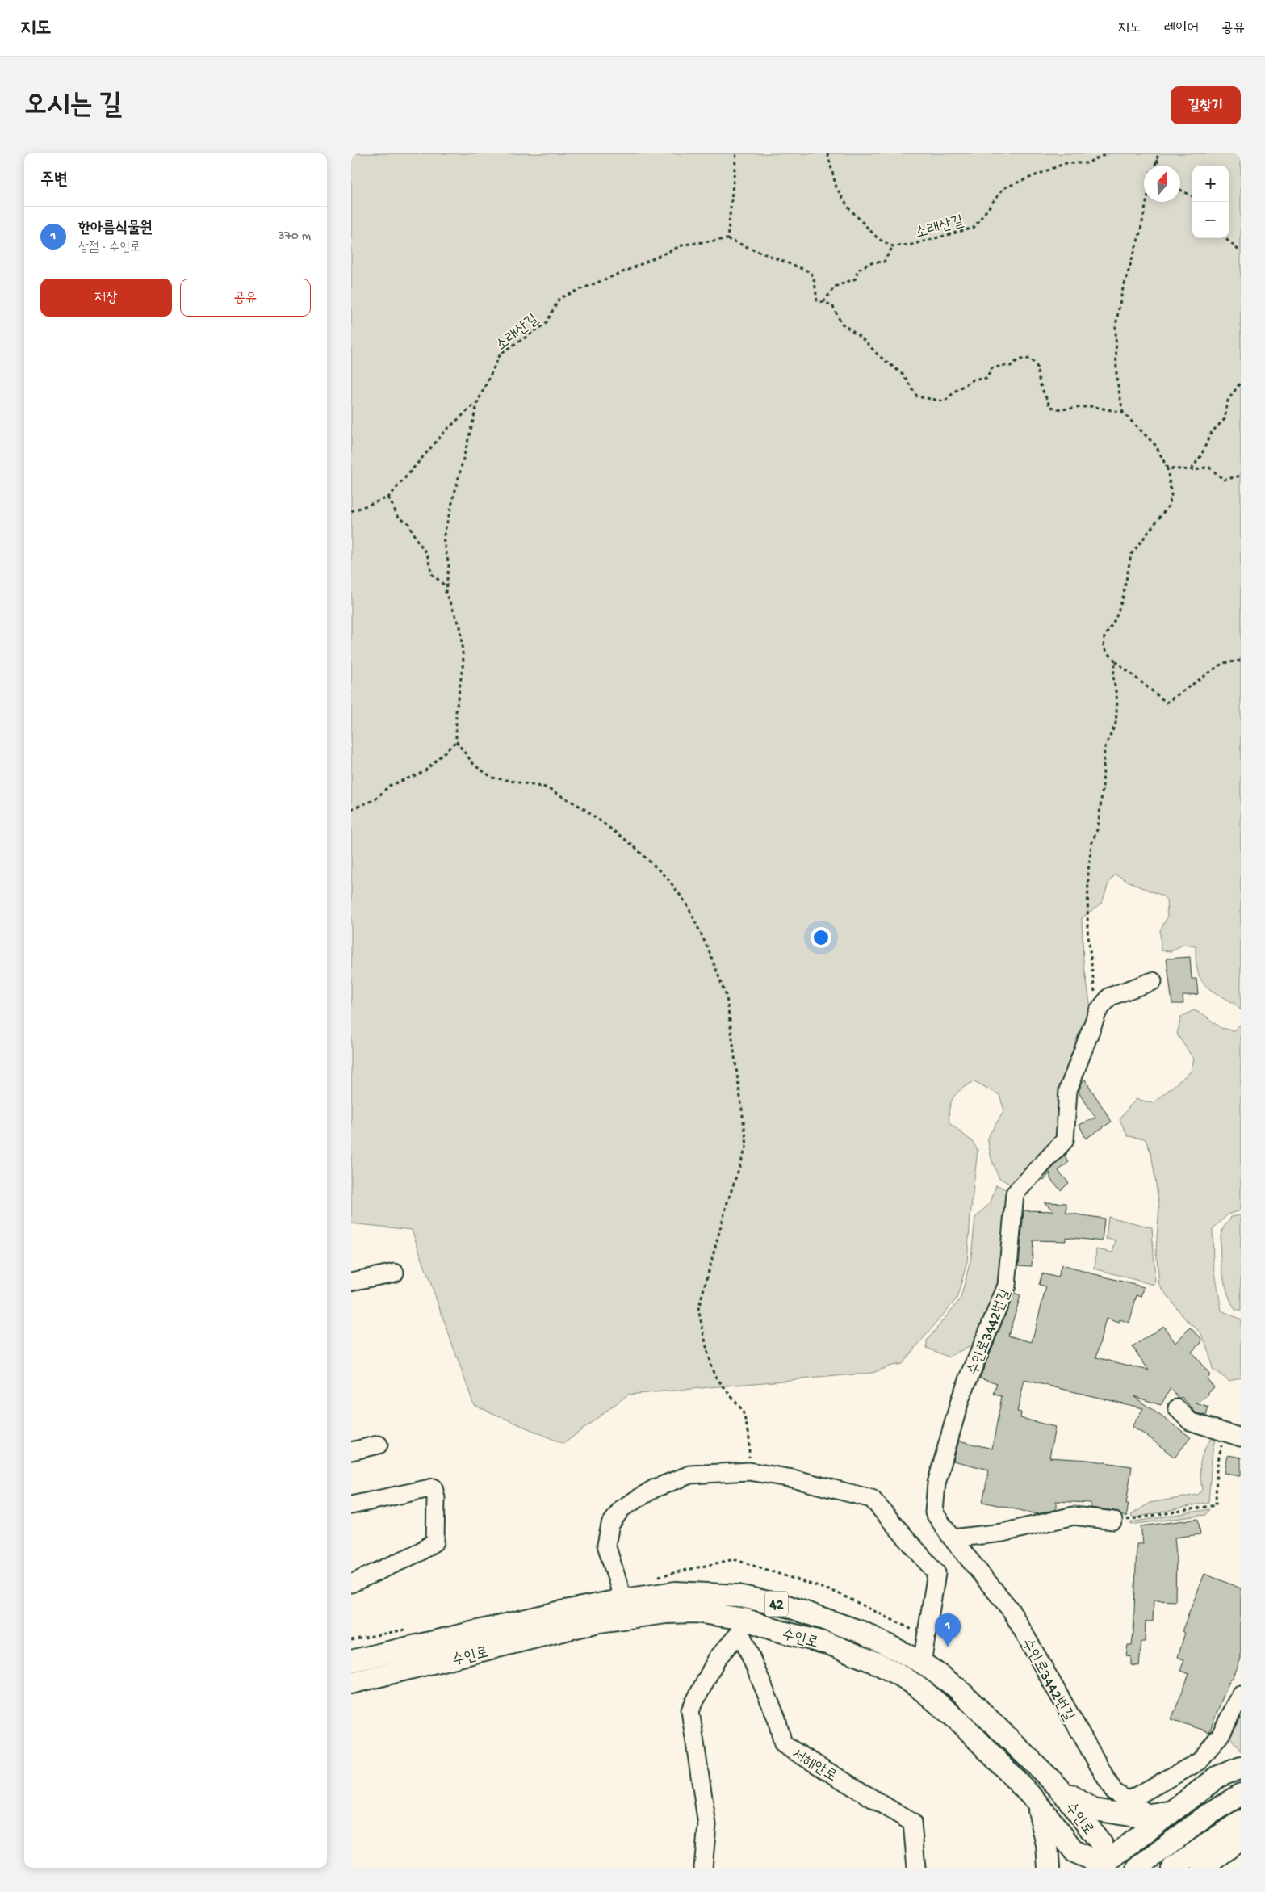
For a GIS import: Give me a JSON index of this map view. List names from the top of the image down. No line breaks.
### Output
{"streets":{"main road":["42","수인로"],"street":["수인로3442번길","서해안로"],"path":["소래산길"]},"crossings":[["수인로","서해안로"]],"north":"top","page":{"header":"지도","nav":["지도","레이어","공유"],"title":"오시는 길","buttons":["길찾기",["저장","공유"]],"heading":"주변","map_buttons":["+","−"],"list":[{"mark":"1","name":"한아름식물원","note":"상점 · 수인로","value":"370 m"}],"pins":"1"}}
